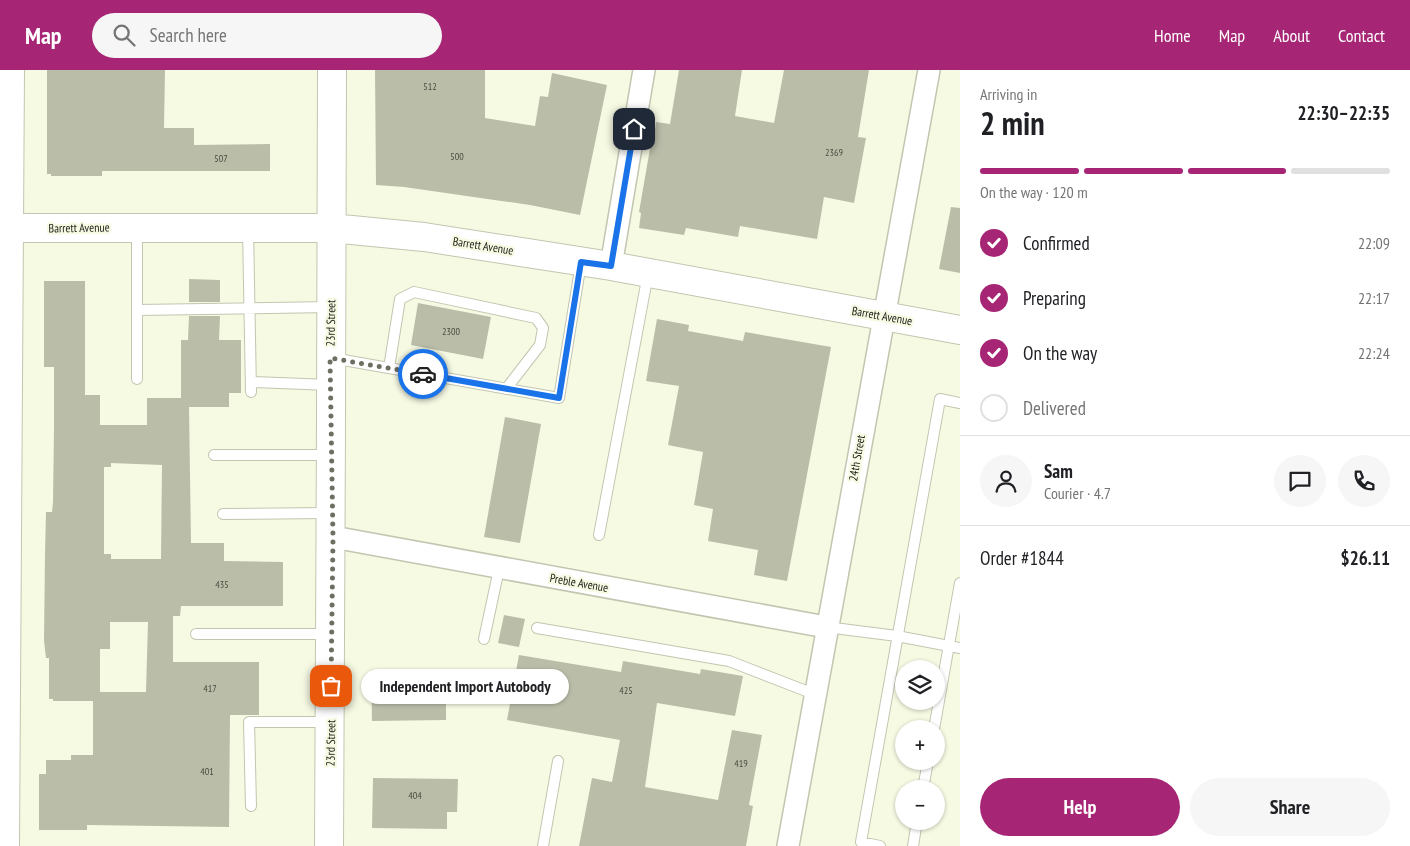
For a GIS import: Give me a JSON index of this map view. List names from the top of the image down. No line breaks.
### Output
{"streets":{"main road":["Barrett Avenue","23rd Street"],"street":["24th Street","Preble Avenue"]},"crossings":[["Barrett Avenue","23rd Street"],["Barrett Avenue","24th Street"],["23rd Street","Preble Avenue"],["24th Street","Preble Avenue"]],"places":["Independent Import Autobody"],"house_numbers":["512","2369","500","507","2300","435","417","425","419","401","404"],"page":{"header":"Map","search":"Search here","nav":["Home","Map","About","Contact"],"heading":["2 min","Arriving in","22:30–22:35"],"panel":["Sam","Courier · 4.7","Order #1844","$26.11"],"bar":"On the way · 120 m","list":[["Confirmed","22:09"],["Preparing","22:17"],["On the way","22:24"],"Delivered"],"map_buttons":["+","−"],"bubble":"Independent Import Autobody","buttons":["Help","Share"]}}
